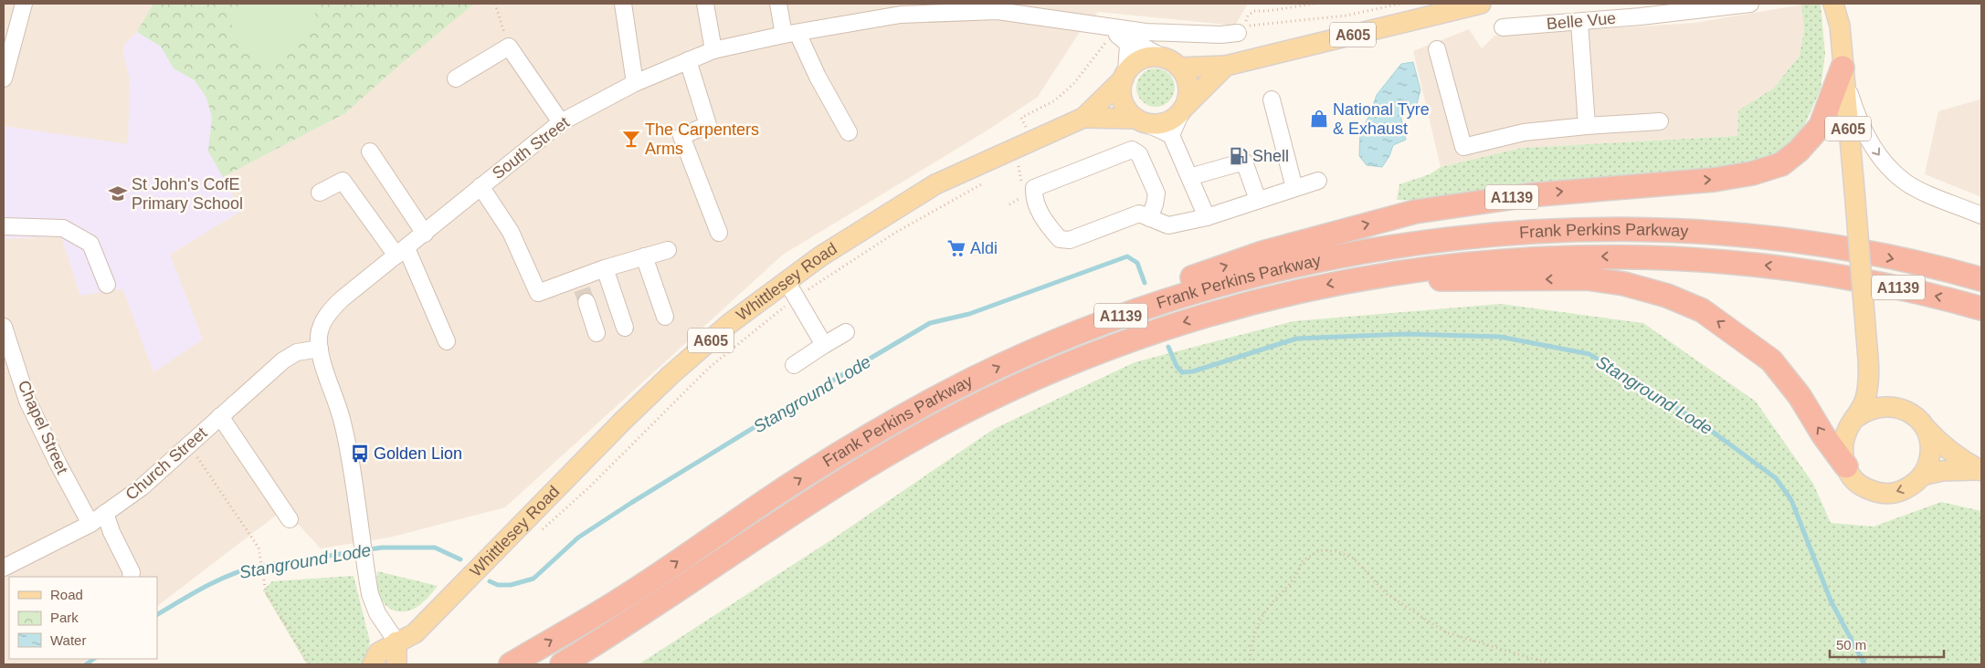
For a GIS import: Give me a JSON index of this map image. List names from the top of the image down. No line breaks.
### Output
{"streets":{"highway":["A1139","Frank Perkins Parkway"],"main road":["A605","Whittlesey Road"],"street":["Belle Vue","South Street","Chapel Street","Church Street"]},"crossings":[["A605","South Street"],["A605","A1139"],["A605","Whittlesey Road"],["South Street","Whittlesey Road"],["South Street","Church Street"],["A1139","Frank Perkins Parkway"],["Chapel Street","Church Street"]],"water":["Stanground Lode"],"places":{"shop":["National Tyre & Exhaust"],"bar":["The Carpenters Arms"],"fuel station":["Shell"],"school or university":["St John's CofE Primary School"],"supermarket":["Aldi"],"bus stop":["Golden Lion"]},"legend":["Road","Park","Water"],"scale_bar":"50 m"}
